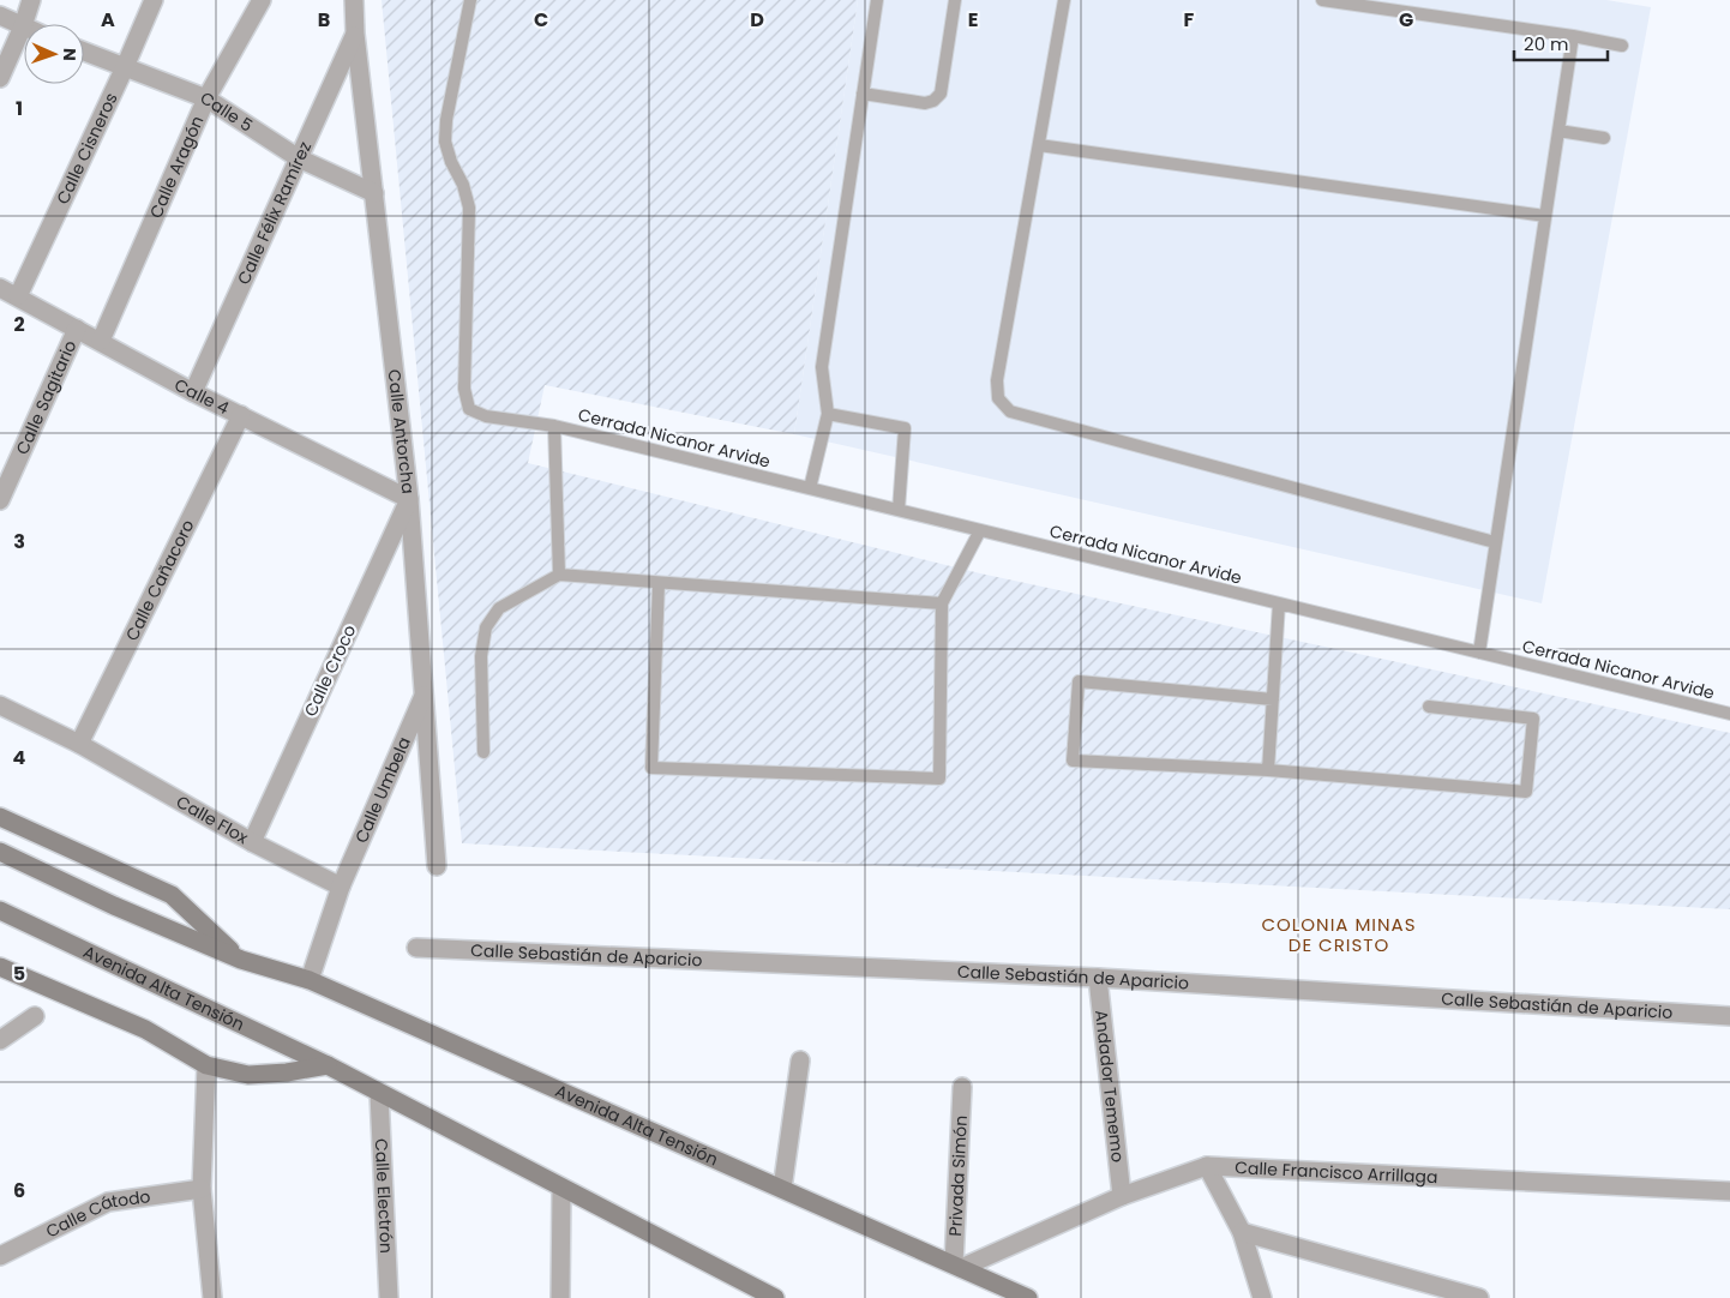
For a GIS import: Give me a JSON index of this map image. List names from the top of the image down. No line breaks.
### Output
{"streets":{"main road":["Avenida Alta Tensión"],"street":["Calle 5","Calle Cisneros","Calle Aragón","Calle Félix Ramírez","Calle 4","Calle Sagitario","Calle Antorcha","Calle Cañacoro","Calle Croco","Calle Umbela","Calle Flox","Calle Sebastián de Aparicio","Andador Tememo","Calle Francisco Arrillaga","Privada Simón","Calle Electrón","Calle Cátodo"],"lane":["Cerrada Nicanor Arvide"]},"crossings":[["Calle 5","Calle Cisneros"],["Calle 5","Calle Aragón"],["Calle 5","Calle Félix Ramírez"],["Calle 5","Calle Antorcha"],["Calle Cisneros","Calle 4"],["Calle Aragón","Calle 4"],["Calle Félix Ramírez","Calle 4"],["Calle Félix Ramírez","Calle Antorcha"],["Calle 4","Calle Sagitario"],["Calle 4","Calle Antorcha"],["Calle 4","Calle Cañacoro"],["Calle 4","Calle Croco"],["Calle Antorcha","Calle Croco"],["Calle Antorcha","Calle Umbela"],["Calle Cañacoro","Calle Flox"],["Calle Croco","Calle Flox"],["Calle Umbela","Calle Flox"],["Calle Sebastián de Aparicio","Andador Tememo"],["Avenida Alta Tensión","Calle Francisco Arrillaga"],["Avenida Alta Tensión","Privada Simón"],["Avenida Alta Tensión","Calle Electrón"],["Andador Tememo","Calle Francisco Arrillaga"],["Calle Francisco Arrillaga","Privada Simón"]],"districts":["COLONIA MINAS DE CRISTO"],"scale_bar":"20 m","north":"right","grid":{"columns":["A","B","C","D","E","F","G"],"rows":["1","2","3","4","5","6"]}}
